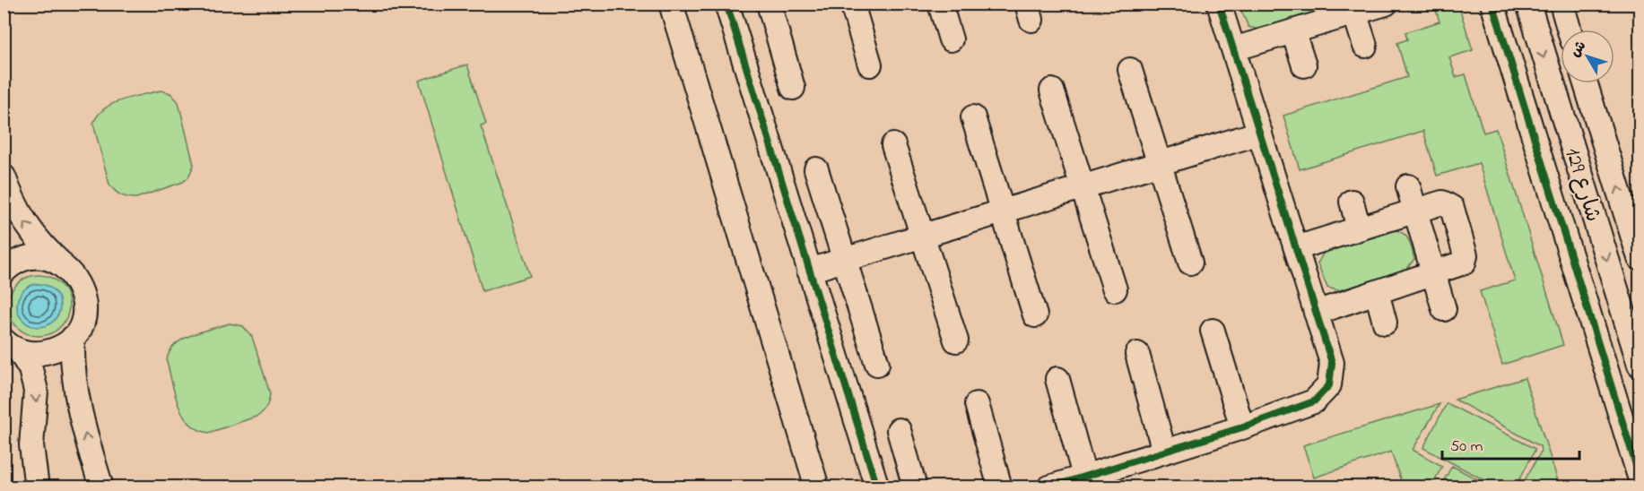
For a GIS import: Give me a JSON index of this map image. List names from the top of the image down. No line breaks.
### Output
{"streets":{"street":["شارع 129"]},"scale_bar":"50 m","north":"top left"}
